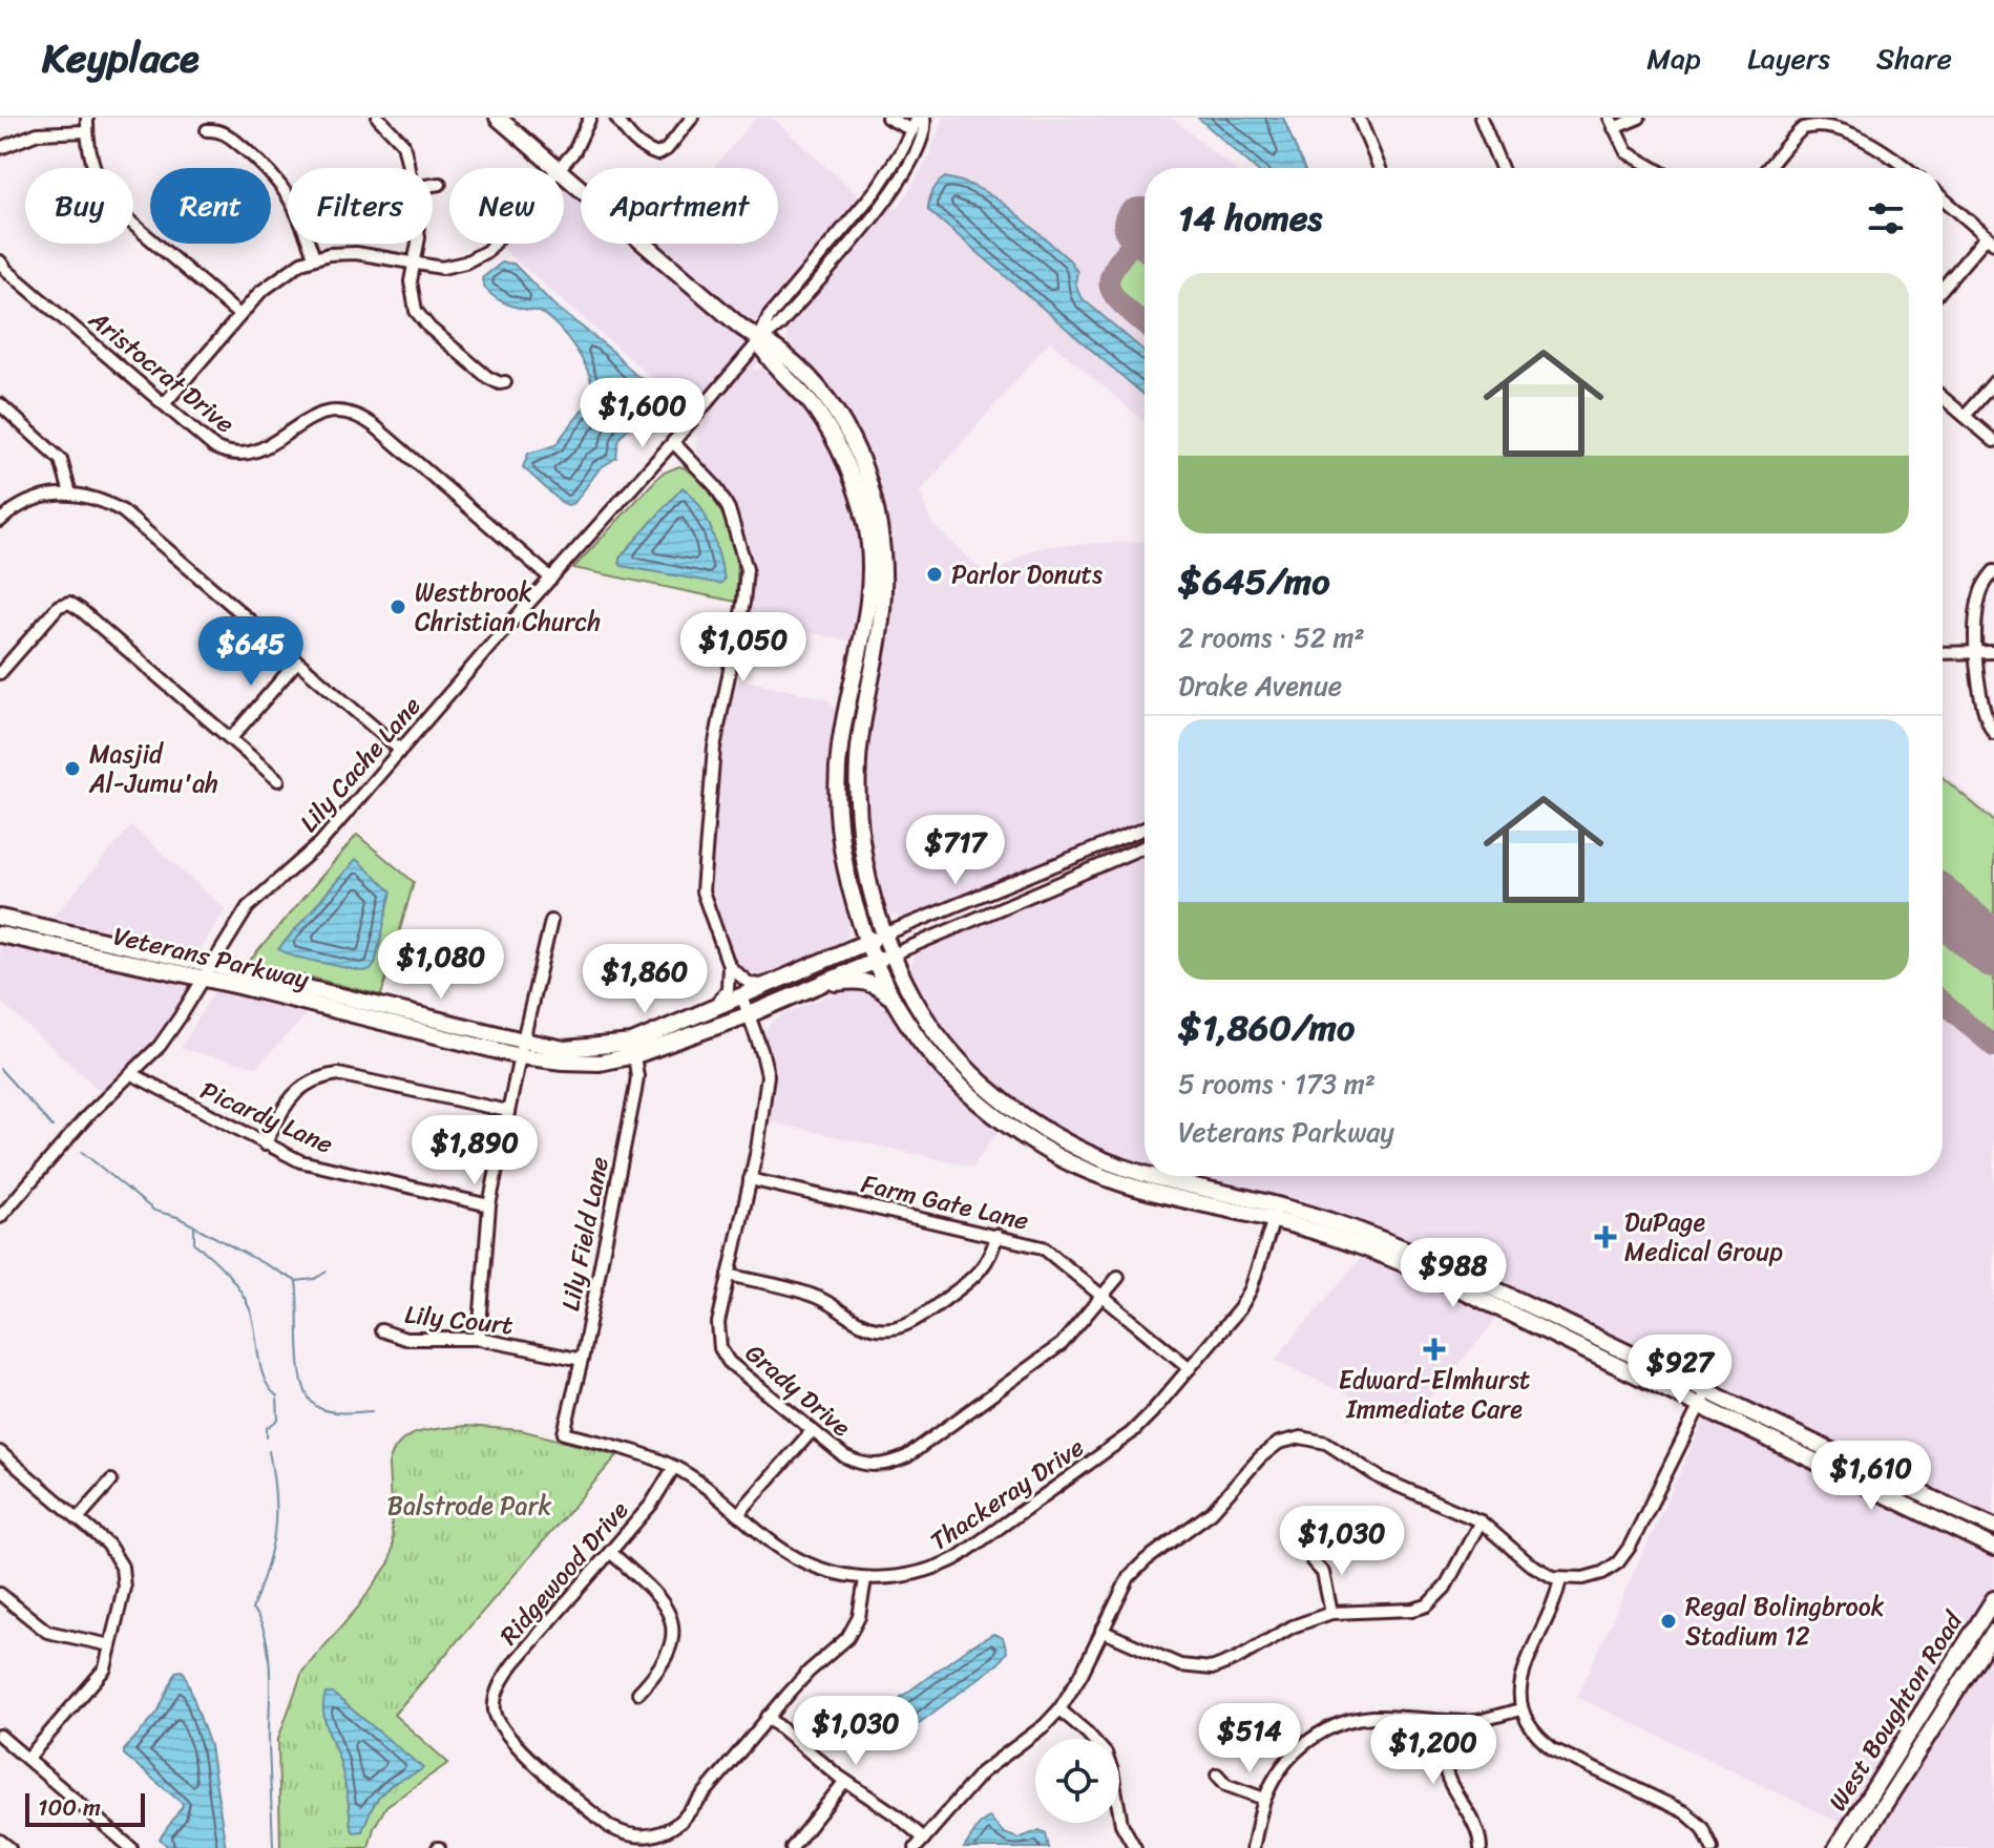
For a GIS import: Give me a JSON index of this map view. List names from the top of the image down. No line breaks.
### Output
{"streets":{"main road":["Veterans Parkway","West Boughton Road"],"street":["Aristocrat Drive","Lily Cache Lane","Picardy Lane","Farm Gate Lane","Lily Field Lane","Lily Court","Grady Drive","Thackeray Drive","Ridgewood Drive"]},"crossings":[["Aristocrat Drive","Lily Cache Lane"],["Lily Cache Lane","Veterans Parkway"],["Lily Cache Lane","Picardy Lane"],["Veterans Parkway","Lily Field Lane"],["Veterans Parkway","Grady Drive"],["Farm Gate Lane","Grady Drive"],["Farm Gate Lane","Thackeray Drive"],["Lily Field Lane","Lily Court"],["Lily Field Lane","Thackeray Drive"],["Thackeray Drive","Ridgewood Drive"]],"parks":["Balstrode Park"],"places":{"other":["Parlor Donuts","Westbrook Christian Church","Masjid Al-Jumu'ah","Regal Bolingbrook Stadium 12"],"health":["DuPage Medical Group","Edward-Elmhurst Immediate Care"]},"scale_bar":"100 m","page":{"header":"Keyplace","nav":["Map","Layers","Share"],"chip":["Buy","Rent","Filters","New","Apartment"],"heading":"14 homes","list":[{"name":"$645/mo","note":"2 rooms · 52 m² · Drake Avenue"},{"name":"$1,860/mo","note":"5 rooms · 173 m² · Veterans Parkway"}],"price":["$1,600","$1,050","$645","$717","$1,080","$1,860","$1,890","$988","$927","$1,610","$1,030","$1,030","$514","$1,200"],"scale":"100 m"}}
